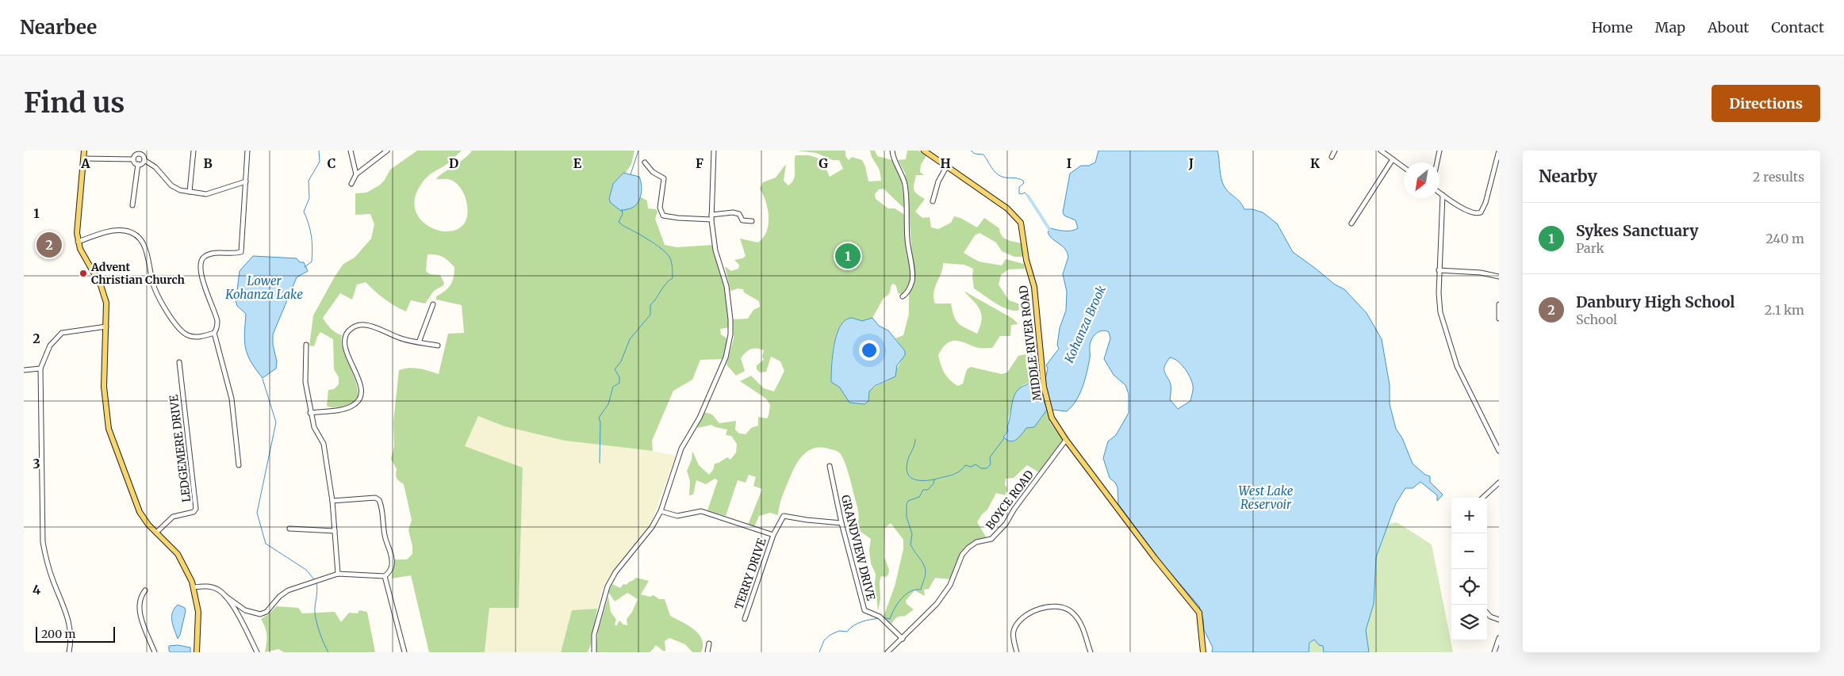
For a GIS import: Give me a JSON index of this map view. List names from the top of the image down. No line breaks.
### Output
{"streets":{"main road":["MIDDLE RIVER ROAD"],"street":["LEDGEMERE DRIVE","BOYCE ROAD","GRANDVIEW DRIVE","TERRY DRIVE"]},"crossings":[["MIDDLE RIVER ROAD","BOYCE ROAD"],["BOYCE ROAD","GRANDVIEW DRIVE"],["GRANDVIEW DRIVE","TERRY DRIVE"]],"water":["Lower Kohanza Lake","Kohanza Brook","West Lake Reservoir"],"places":["Advent Christian Church"],"scale_bar":"200 m","north":"bottom left","page":{"header":"Nearbee","nav":["Home","Map","About","Contact"],"buttons":"Directions","title":"Find us","heading":["Nearby","2 results"],"list":[{"mark":"1","name":"Sykes Sanctuary","note":"Park","value":"240 m"},{"mark":"2","name":"Danbury High School","note":"School","value":"2.1 km"}],"pins":["2","1"],"map_buttons":["+","−"],"scale":"200 m"},"grid":{"columns":["A","B","C","D","E","F","G","H","I","J","K"],"rows":["1","2","3","4"]}}
